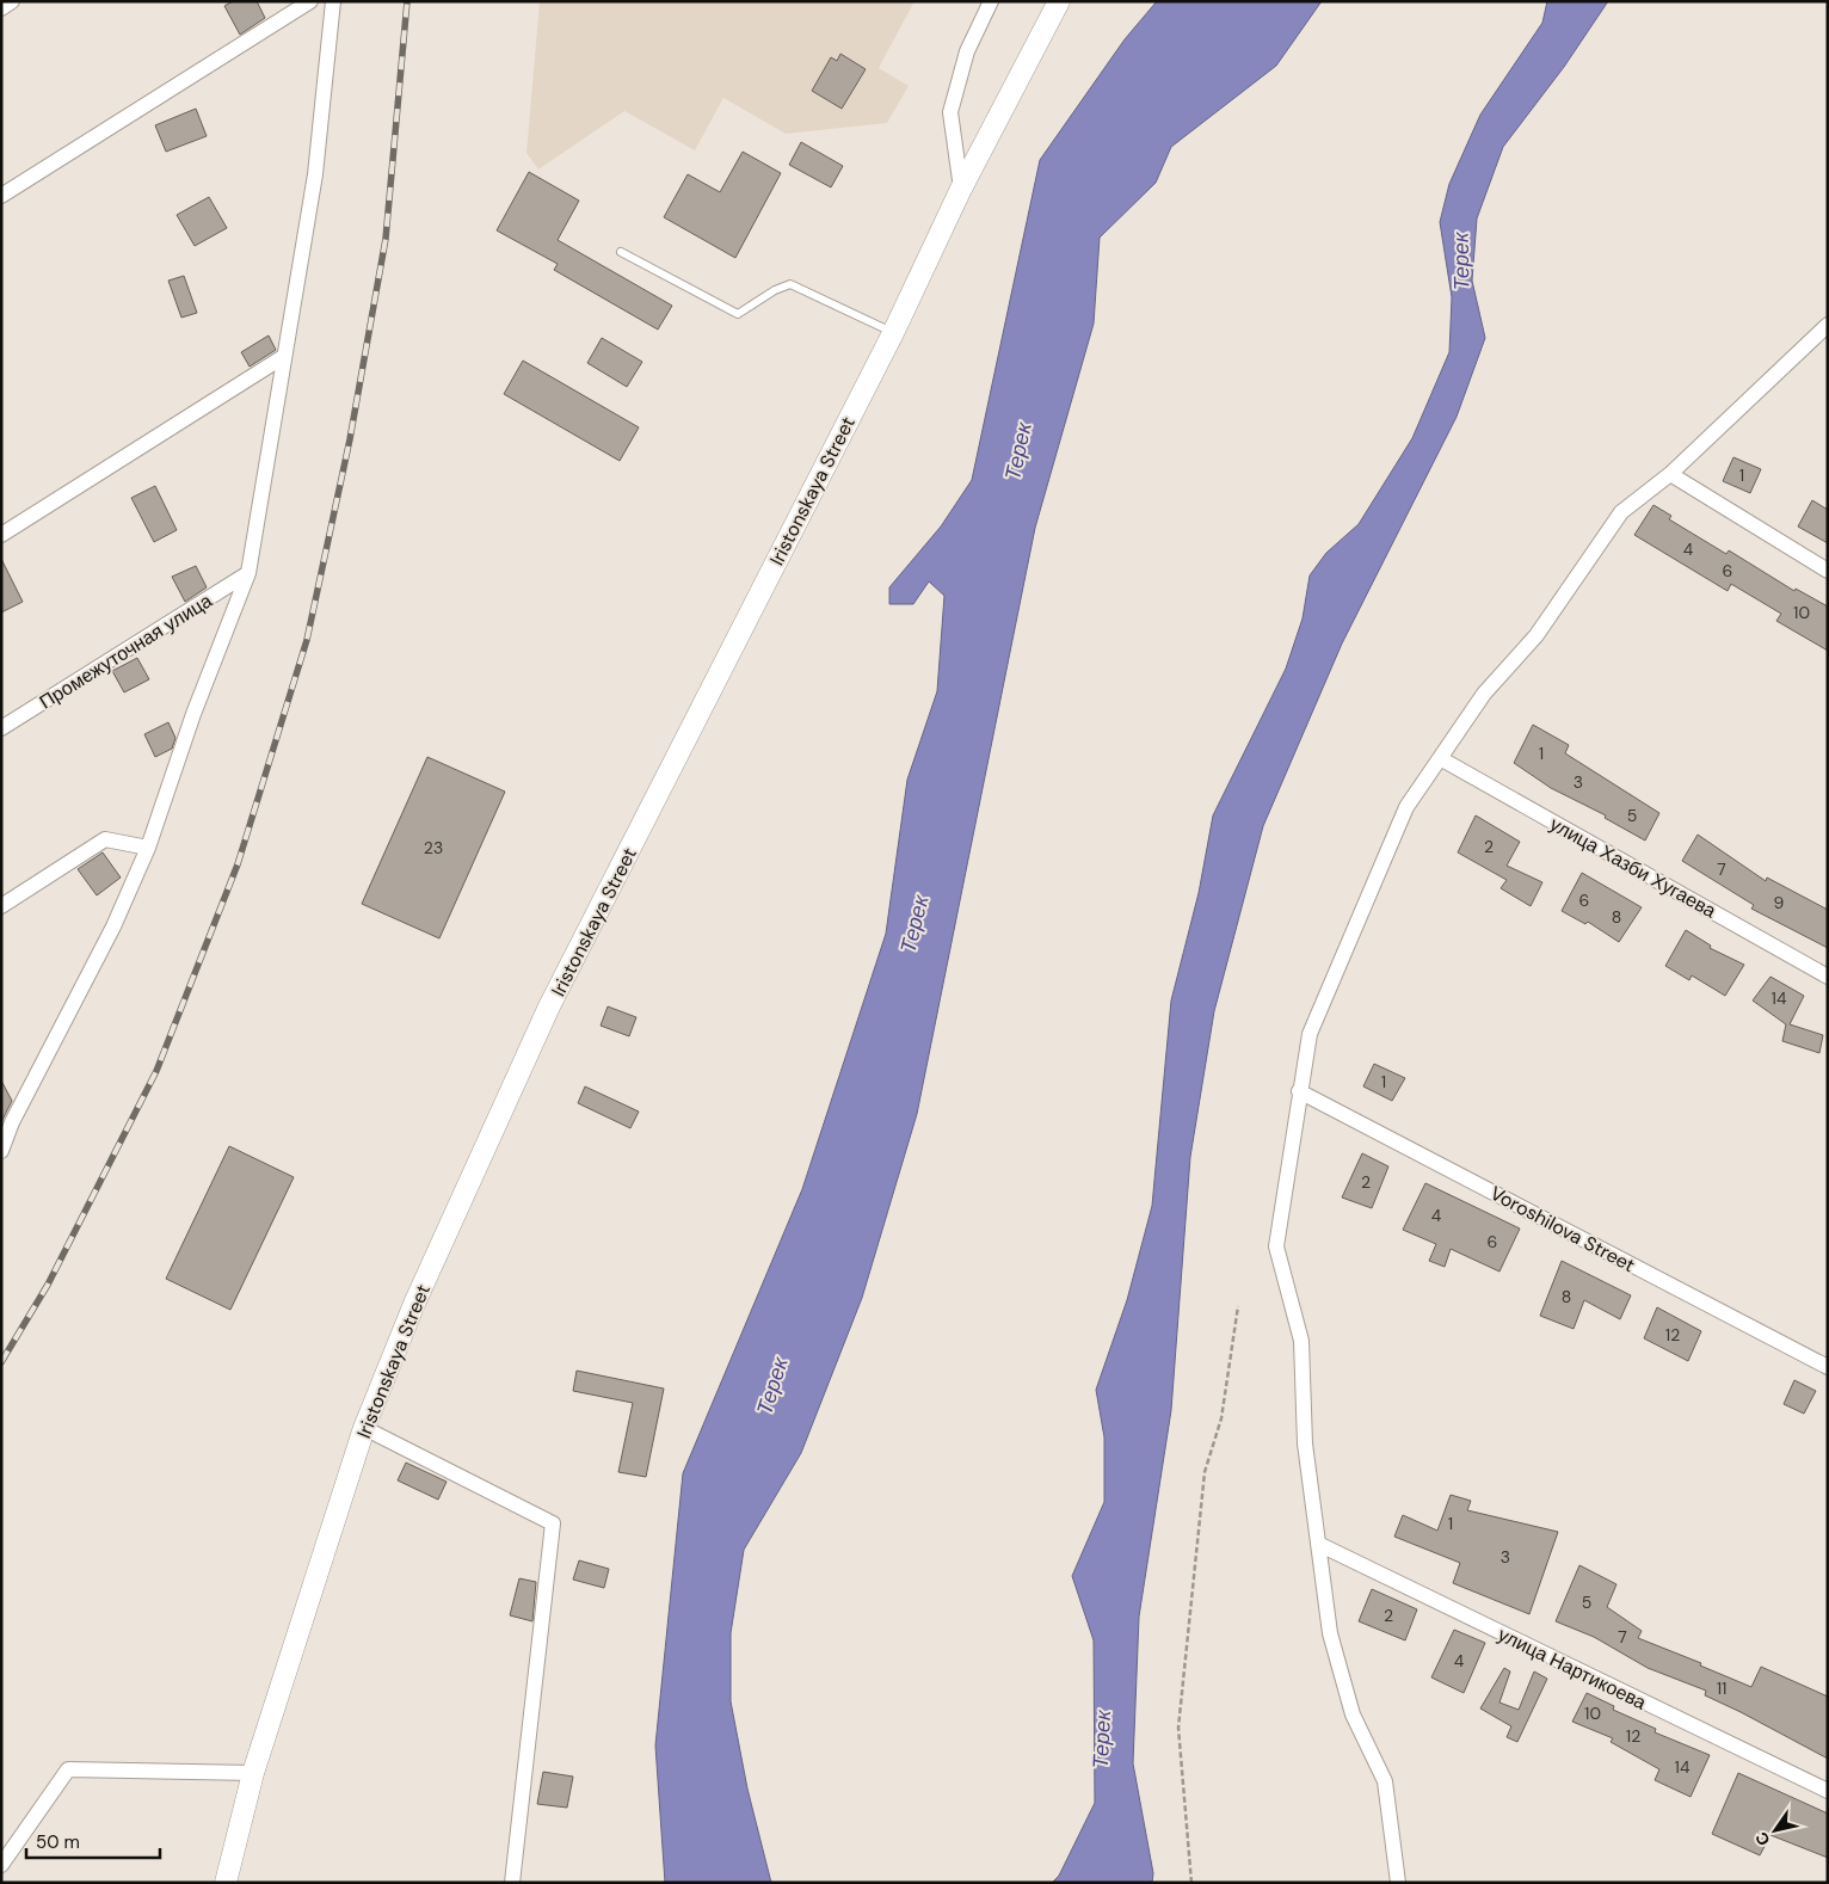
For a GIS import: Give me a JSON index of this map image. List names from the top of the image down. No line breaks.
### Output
{"streets":{"main road":["Iristonskaya Street"],"street":["Промежуточная улица","улица Хазби Хугаева","Voroshilova Street","улица Нартикоева"]},"water":["Терек"],"house_numbers":["1","4","6","10","1","3","5","2","23","7","6","9","8","14","1","2","4","6","8","12","1","3","5","2","7","4","11","10","12","14"],"scale_bar":"50 m","north":"bottom left"}
